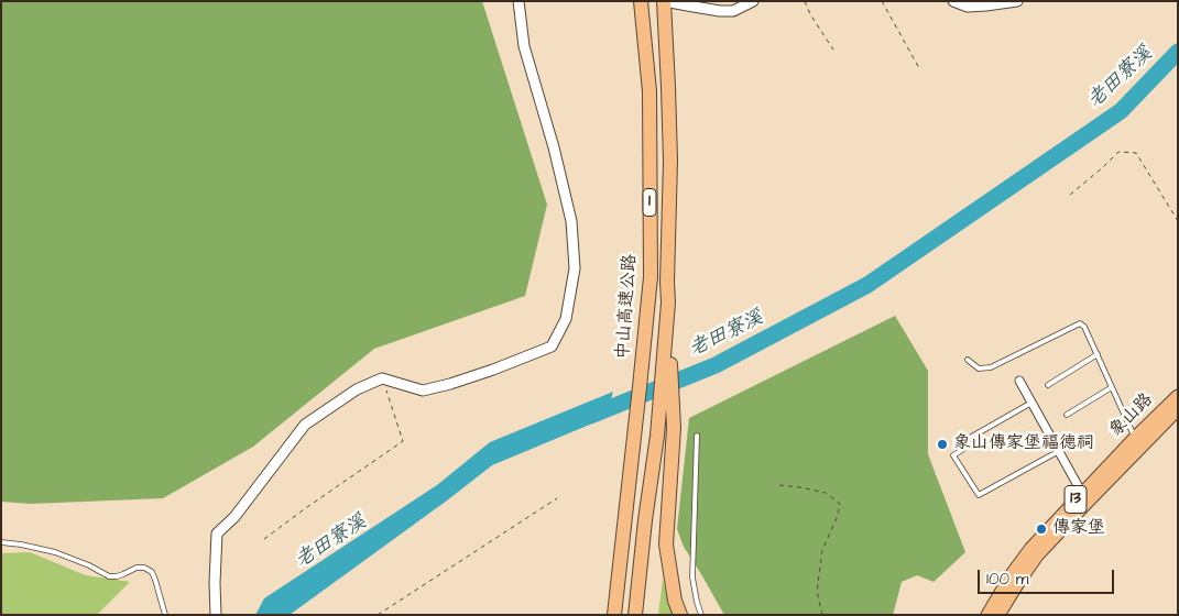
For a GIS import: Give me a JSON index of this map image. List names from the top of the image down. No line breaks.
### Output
{"streets":{"highway":["1","中山高速公路"],"main road":["象山路","13"]},"water":["老田寮溪"],"places":["象山傳家堡福德祠","傳家堡"],"scale_bar":"100 m"}
